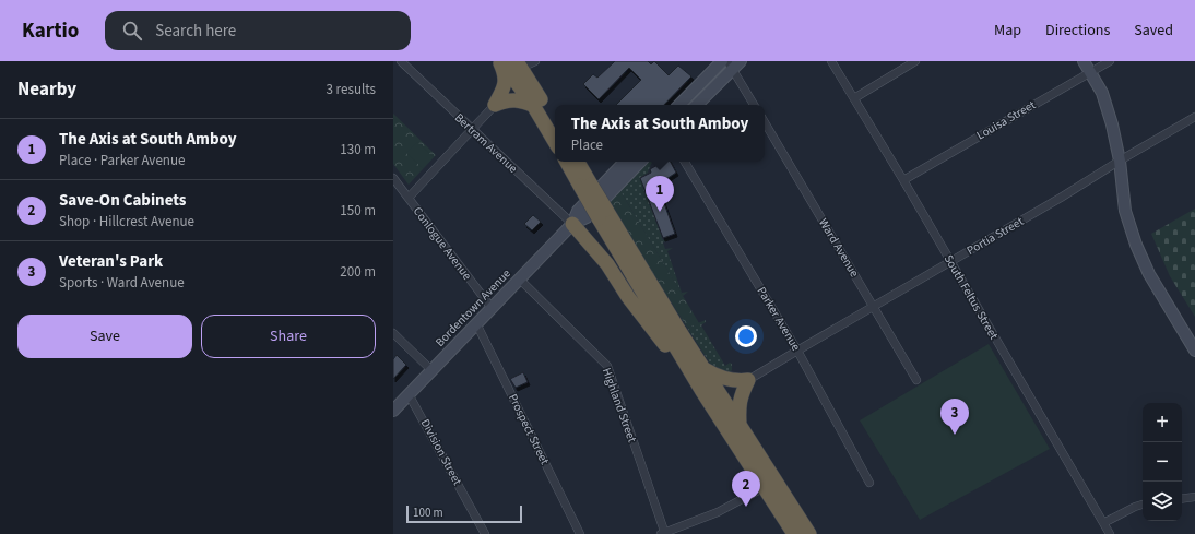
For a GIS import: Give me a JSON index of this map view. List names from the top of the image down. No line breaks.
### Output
{"streets":{"street":["Louisa Street","Bertram Avenue","Portia Street","Conlogue Avenue","Ward Avenue","South Feltus Street","Bordentown Avenue","Parker Avenue","Highland Street","Prospect Street","Division Street"]},"crossings":[["Louisa Street","South Feltus Street"],["Bertram Avenue","Bordentown Avenue"],["Portia Street","Ward Avenue"],["Portia Street","South Feltus Street"],["Portia Street","Parker Avenue"],["Conlogue Avenue","Bordentown Avenue"],["Bordentown Avenue","Highland Street"],["Bordentown Avenue","Prospect Street"],["Bordentown Avenue","Division Street"]],"scale_bar":"100 m","page":{"header":"Kartio","search":"Search here","nav":["Map","Directions","Saved"],"heading":["Nearby","3 results"],"popup":["The Axis at South Amboy","Place"],"list":[{"mark":"1","name":"The Axis at South Amboy","note":"Place · Parker Avenue","value":"130 m"},{"mark":"2","name":"Save-On Cabinets","note":"Shop · Hillcrest Avenue","value":"150 m"},{"mark":"3","name":"Veteran's Park","note":"Sports · Ward Avenue","value":"200 m"}],"pins":["1","3","2"],"buttons":["Save","Share"],"map_buttons":["+","−"],"scale":"100 m"}}
